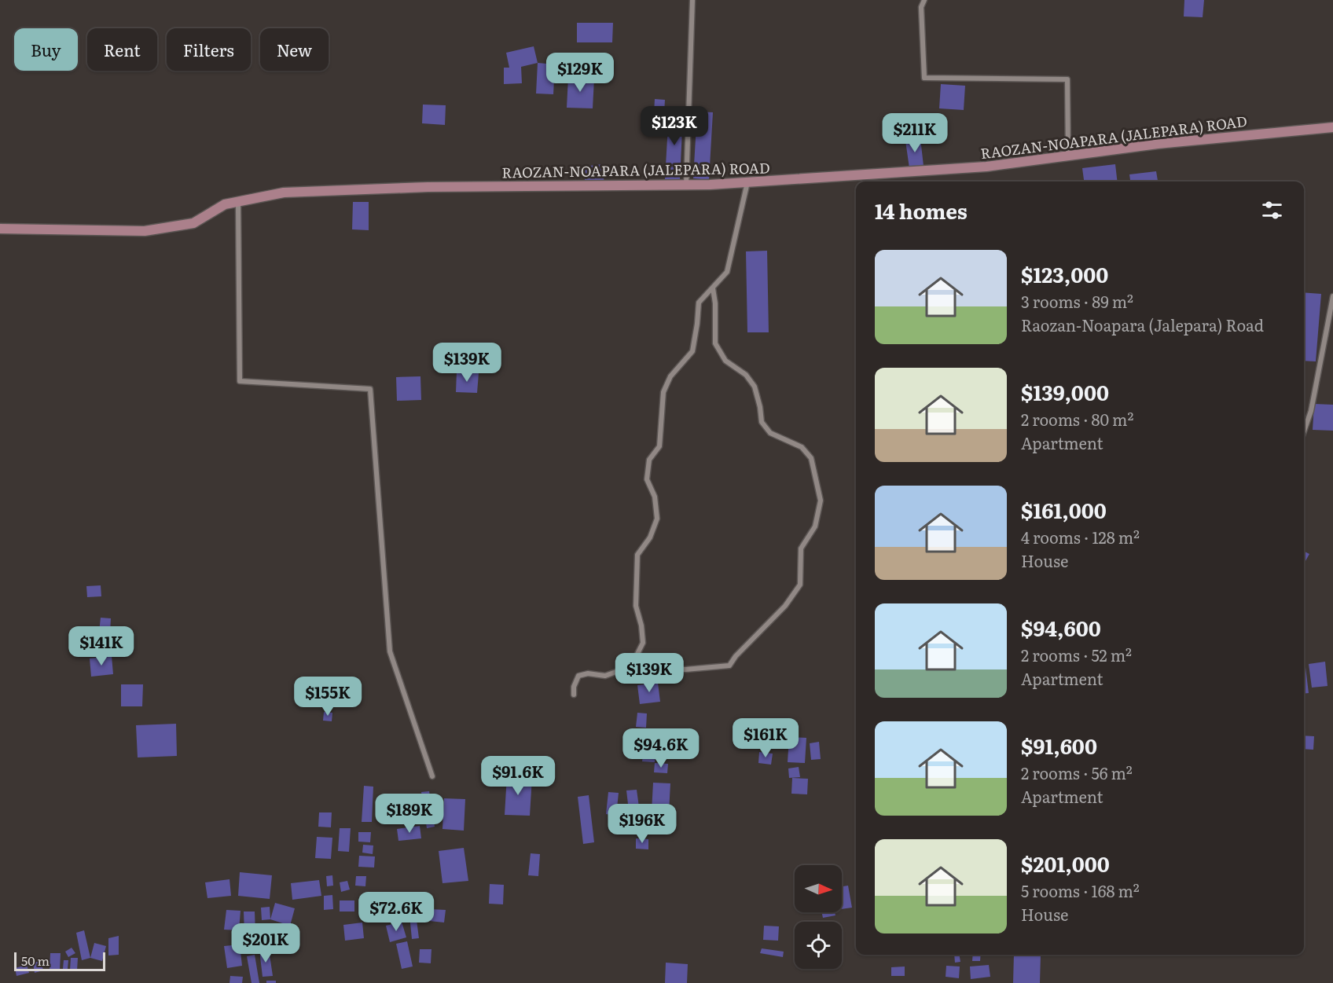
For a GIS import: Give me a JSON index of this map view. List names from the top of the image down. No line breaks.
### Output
{"streets":{"main road":["RAOZAN-NOAPARA (JALEPARA) ROAD"]},"scale_bar":"50 m","north":"right","page":{"chip":["Buy","Rent","Filters","New"],"price":["$129K","$123K","$211K","$139K","$141K","$139K","$155K","$161K","$94.6K","$91.6K","$189K","$196K","$72.6K","$201K"],"heading":"14 homes","list":[{"name":"$123,000","note":"3 rooms · 89 m² · Raozan-Noapara (Jalepara) Road"},{"name":"$139,000","note":"2 rooms · 80 m² · Apartment"},{"name":"$161,000","note":"4 rooms · 128 m² · House"},{"name":"$94,600","note":"2 rooms · 52 m² · Apartment"},{"name":"$91,600","note":"2 rooms · 56 m² · Apartment"},{"name":"$201,000","note":"5 rooms · 168 m² · House"}],"scale":"50 m"}}
